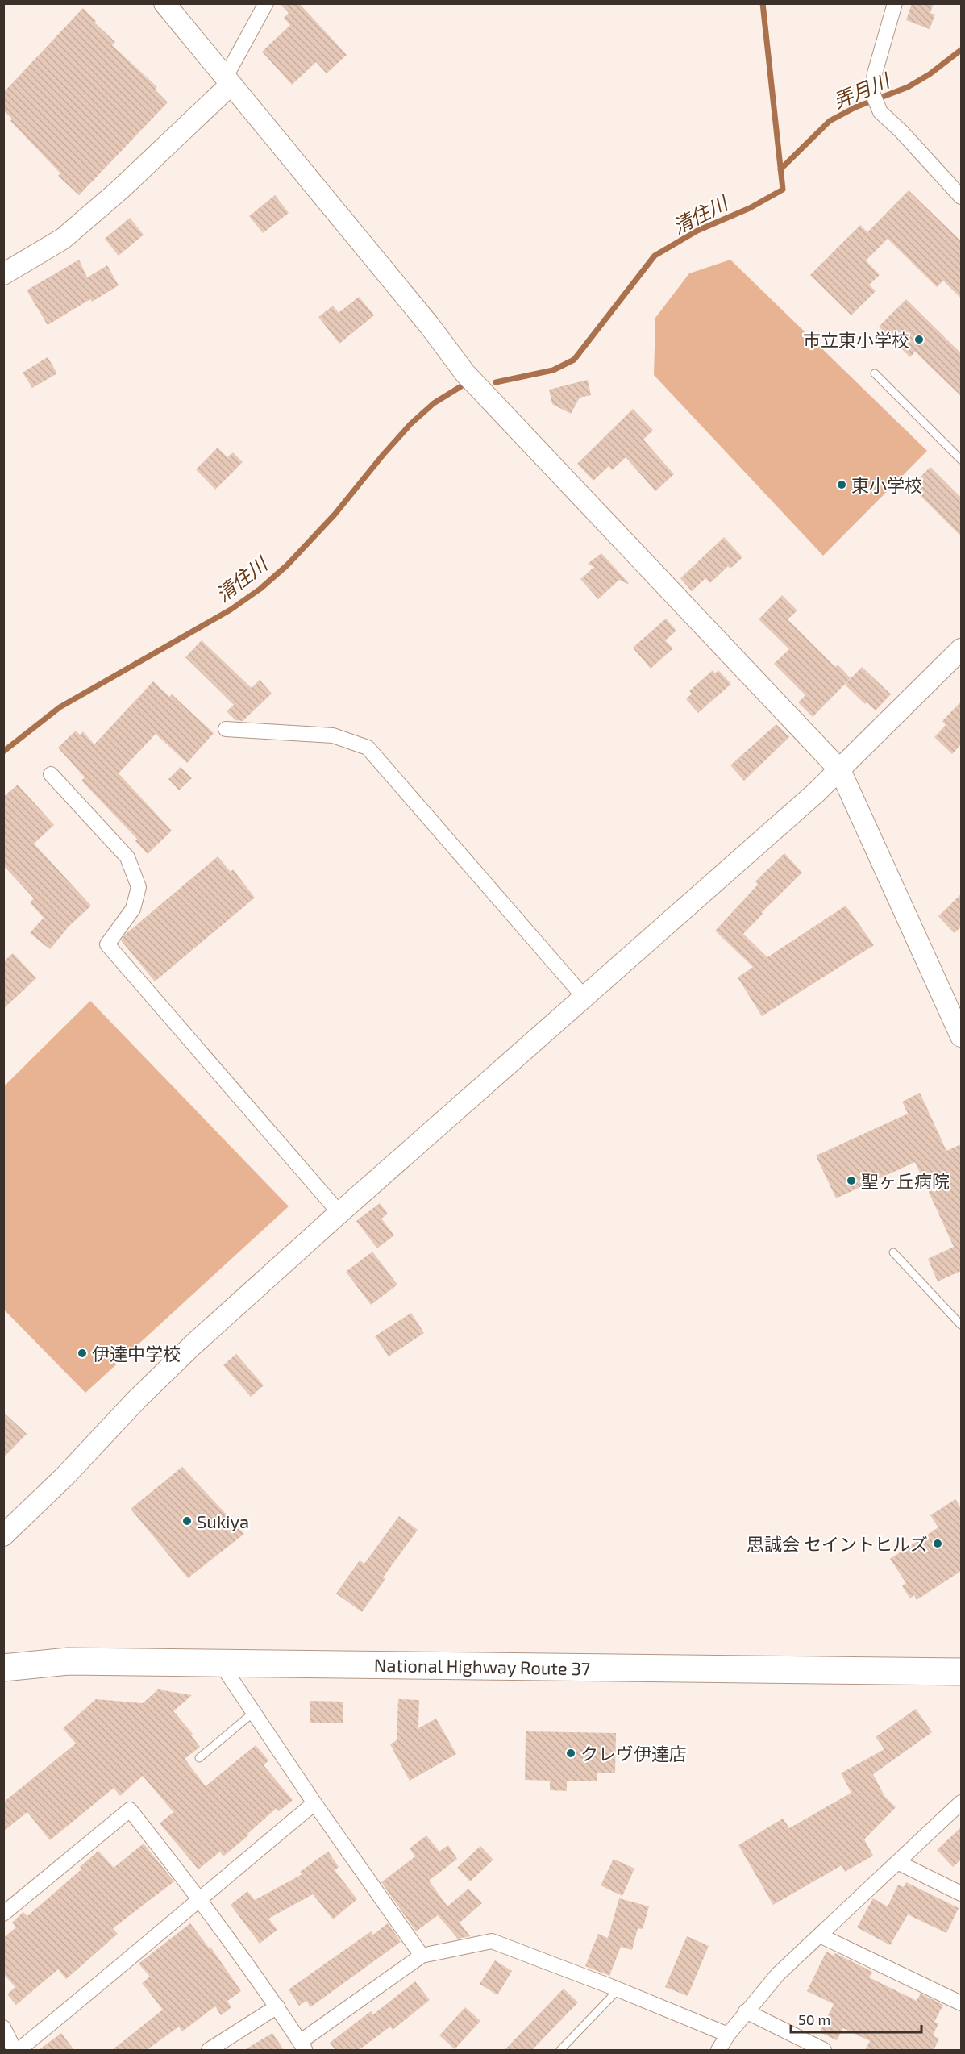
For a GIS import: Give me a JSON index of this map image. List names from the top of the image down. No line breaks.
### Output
{"streets":{"highway":["National Highway Route 37"]},"water":["弄月川","清住川"],"places":["市立東小学校","東小学校","聖ヶ丘病院","伊達中学校","Sukiya","思誠会 セイントヒルズ","クレヴ伊達店"],"scale_bar":"50 m"}
